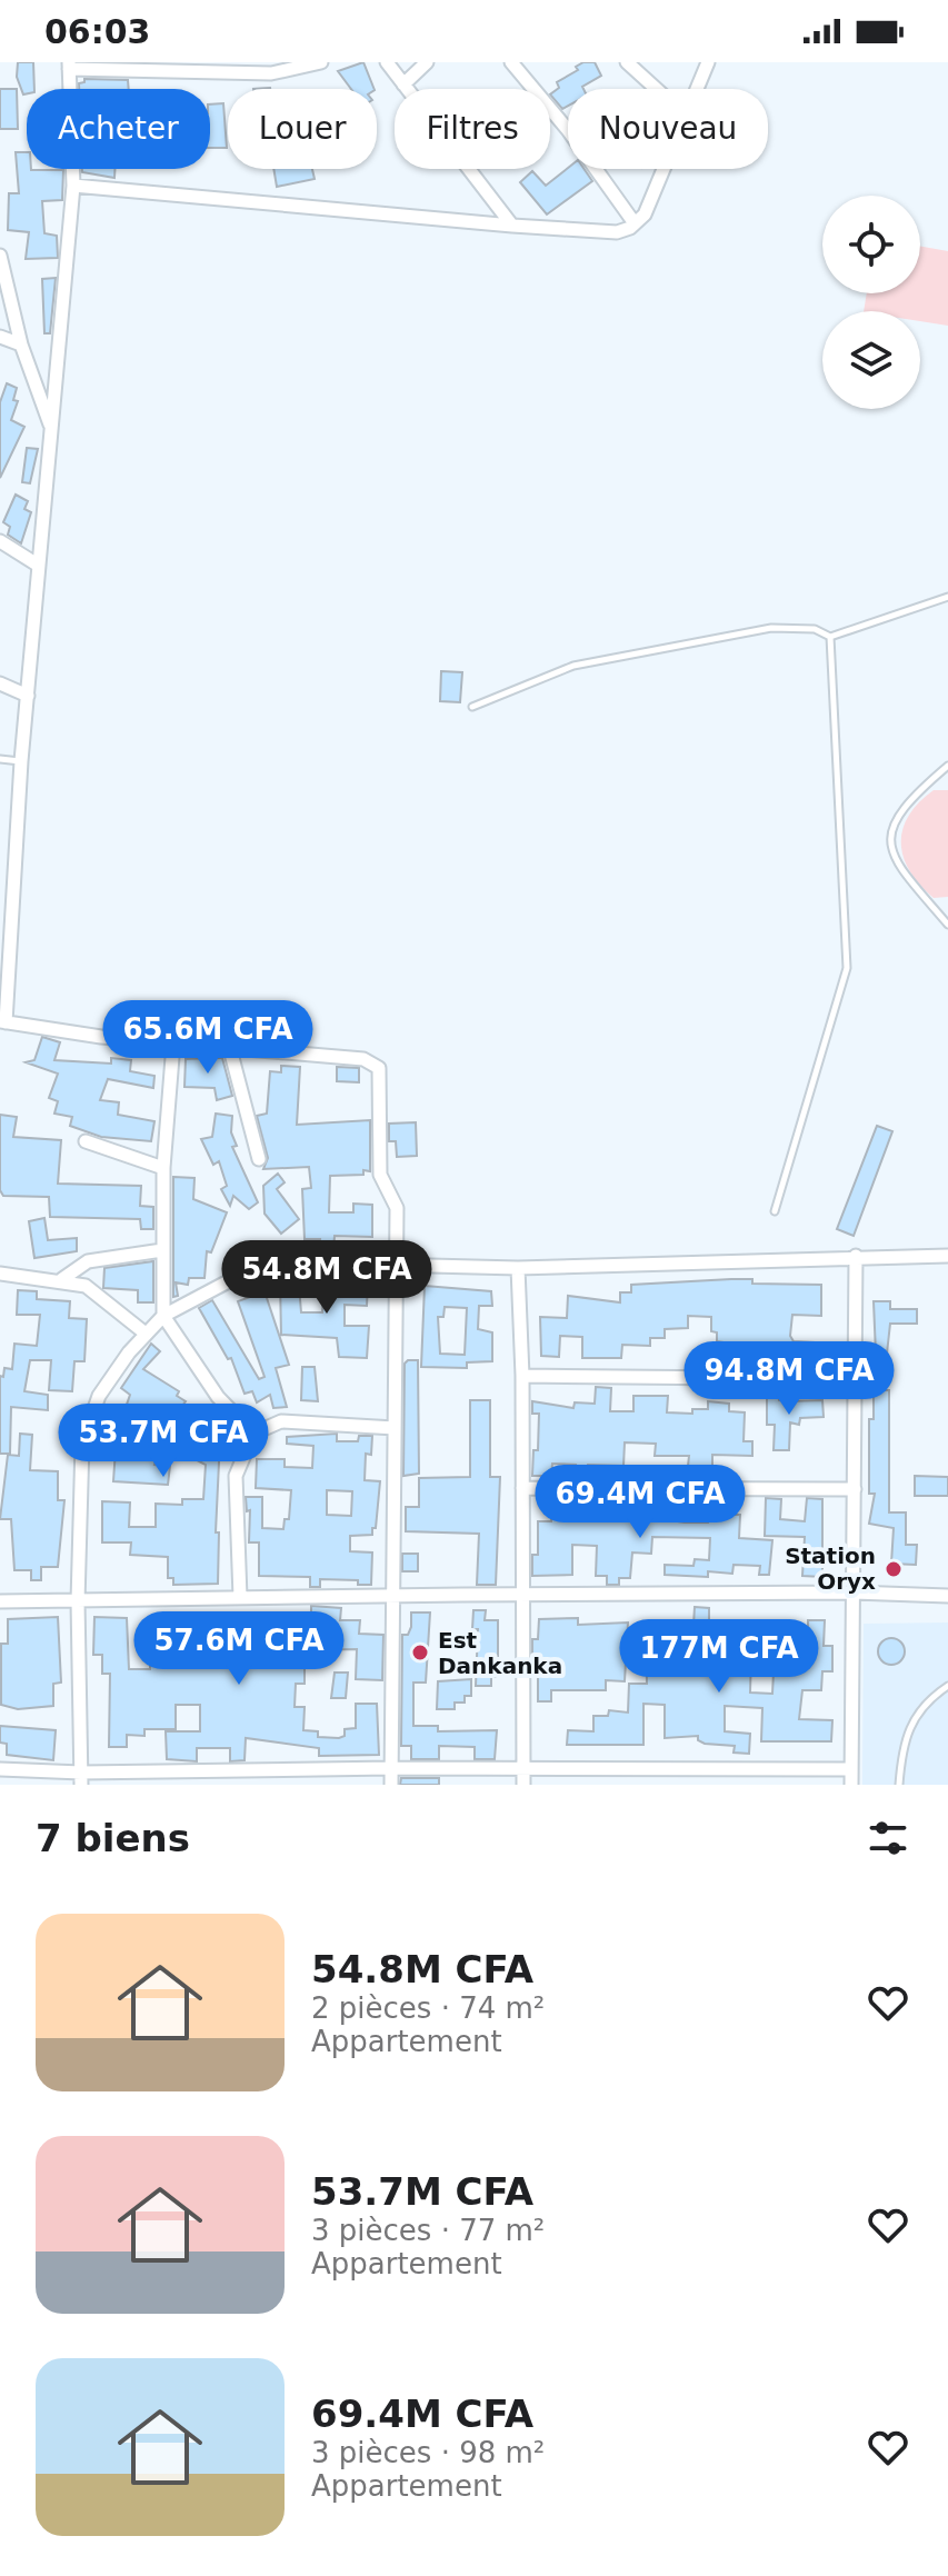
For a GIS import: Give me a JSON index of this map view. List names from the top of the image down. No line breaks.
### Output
{"places":["Station Oryx","Est Dankanka"],"page":{"status":"06:03","chip":["Acheter","Louer","Filtres","Nouveau"],"price":["65.6M CFA","54.8M CFA","94.8M CFA","53.7M CFA","69.4M CFA","57.6M CFA","177M CFA"],"heading":"7 biens","list":[{"name":"54.8M CFA","note":"2 pièces · 74 m² · Appartement"},{"name":"53.7M CFA","note":"3 pièces · 77 m² · Appartement"},{"name":"69.4M CFA","note":"3 pièces · 98 m² · Appartement"}]}}
